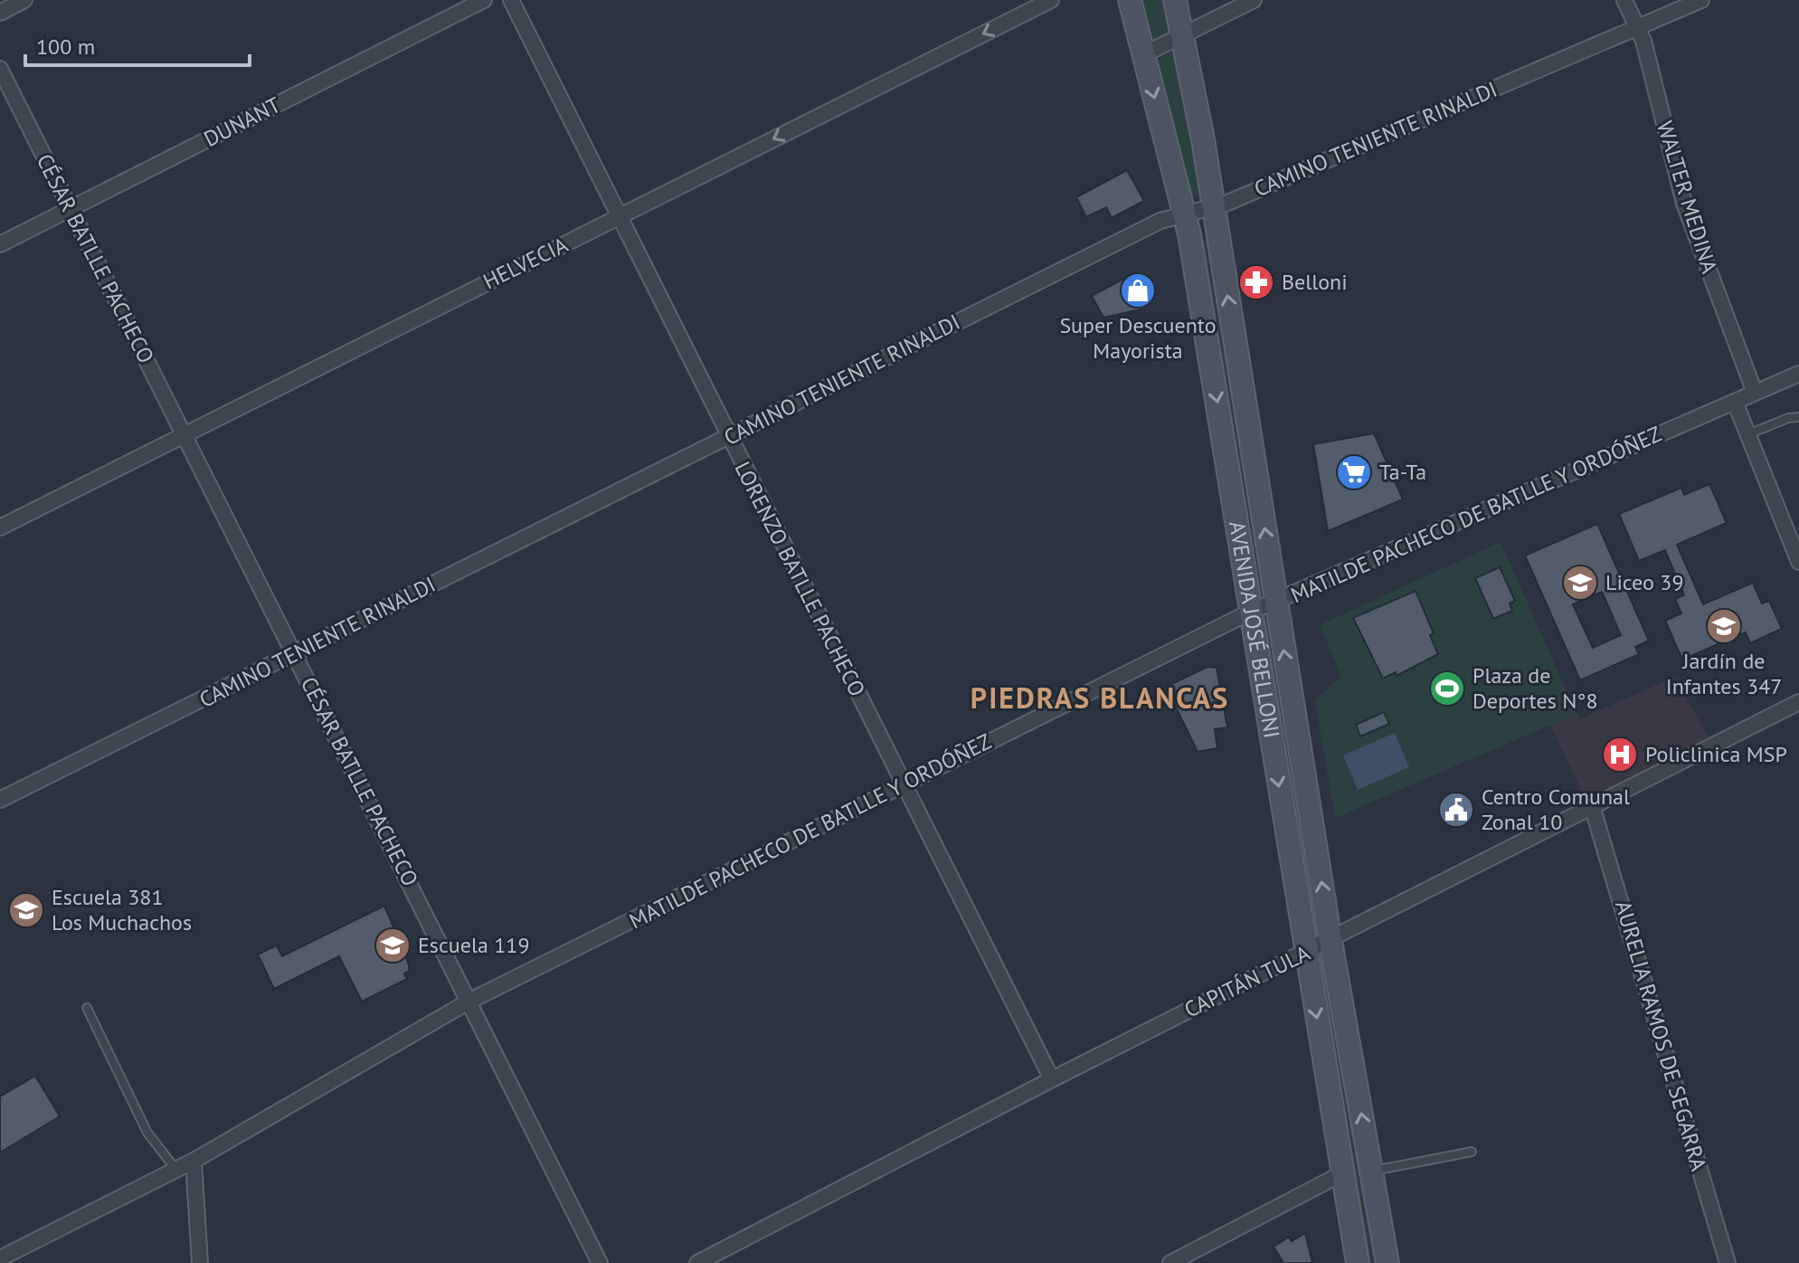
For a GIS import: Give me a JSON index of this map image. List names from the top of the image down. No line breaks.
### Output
{"streets":{"main road":["AVENIDA JOSÉ BELLONI"],"street":["DUNANT","CAMINO TENIENTE RINALDI","WALTER MEDINA","CÉSAR BATLLE PACHECO","HELVECIA","MATILDE PACHECO DE BATLLE Y ORDÓÑEZ","LORENZO BATLLE PACHECO","CAPITÁN TULA","AURELIA RAMOS DE SEGARRA"]},"crossings":[["DUNANT","CÉSAR BATLLE PACHECO"],["CAMINO TENIENTE RINALDI","WALTER MEDINA"],["CAMINO TENIENTE RINALDI","CÉSAR BATLLE PACHECO"],["CAMINO TENIENTE RINALDI","LORENZO BATLLE PACHECO"],["CAMINO TENIENTE RINALDI","AVENIDA JOSÉ BELLONI"],["WALTER MEDINA","MATILDE PACHECO DE BATLLE Y ORDÓÑEZ"],["CÉSAR BATLLE PACHECO","HELVECIA"],["CÉSAR BATLLE PACHECO","MATILDE PACHECO DE BATLLE Y ORDÓÑEZ"],["HELVECIA","LORENZO BATLLE PACHECO"],["MATILDE PACHECO DE BATLLE Y ORDÓÑEZ","LORENZO BATLLE PACHECO"],["MATILDE PACHECO DE BATLLE Y ORDÓÑEZ","AVENIDA JOSÉ BELLONI"],["LORENZO BATLLE PACHECO","CAPITÁN TULA"],["AVENIDA JOSÉ BELLONI","CAPITÁN TULA"],["CAPITÁN TULA","AURELIA RAMOS DE SEGARRA"]],"one_way":["HELVECIA"],"districts":["PIEDRAS BLANCAS"],"places":{"pharmacy":["Belloni"],"shop":["Super Descuento Mayorista"],"supermarket":["Ta-Ta"],"school or university":["Liceo 39","Jardín de Infantes 347","Escuela 381 Los Muchachos","Escuela 119"],"sports":["Plaza de Deportes N°8"],"hospital":["Policlinica MSP"],"public building":["Centro Comunal Zonal 10"]},"scale_bar":"100 m"}
